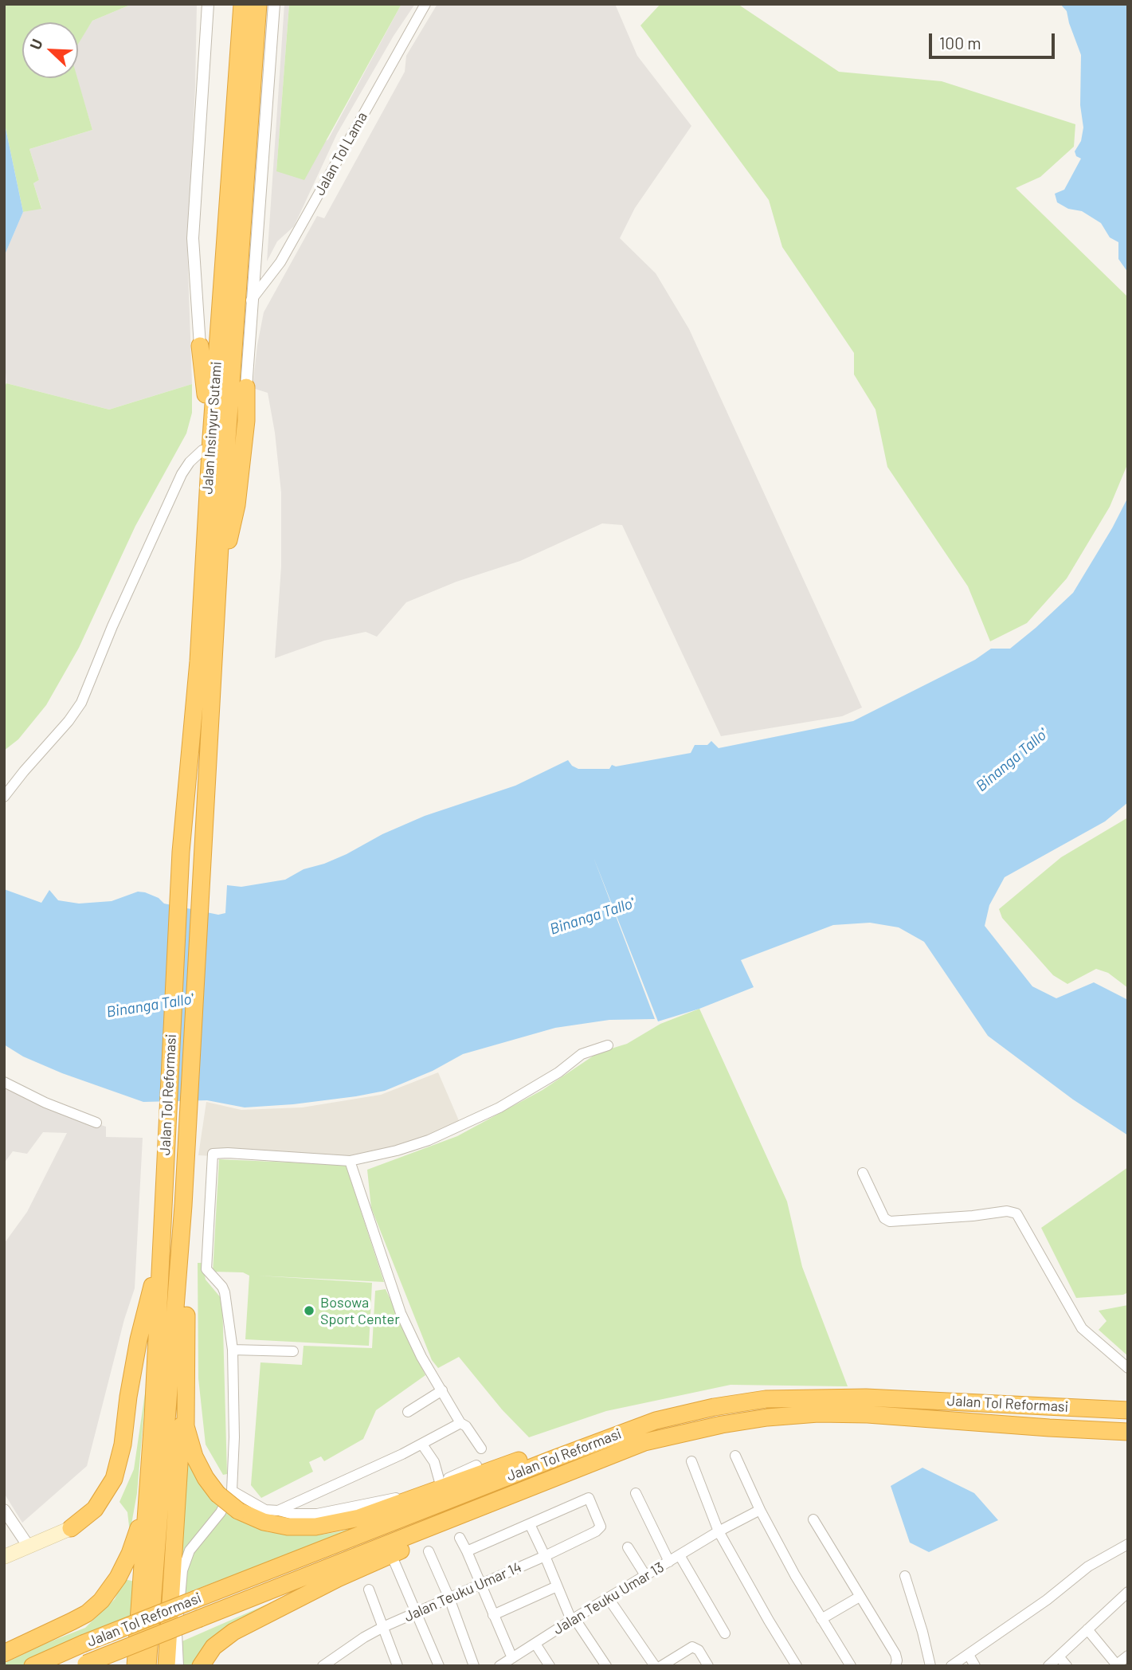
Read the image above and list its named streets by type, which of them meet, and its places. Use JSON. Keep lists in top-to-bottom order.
{
  "streets": {
    "highway": ["Jalan Insinyur Sutami", "Jalan Tol Reformasi"],
    "street": ["Jalan Tol Lama", "Jalan Teuku Umar 14", "Jalan Teuku Umar 13"]
  },
  "crossings": [
    ["Jalan Insinyur Sutami", "Jalan Tol Reformasi"]
  ],
  "water": ["Binanga Tallo'"],
  "places": ["Bosowa Sport Center"],
  "scale_bar": "100 m",
  "north": "top left"
}
